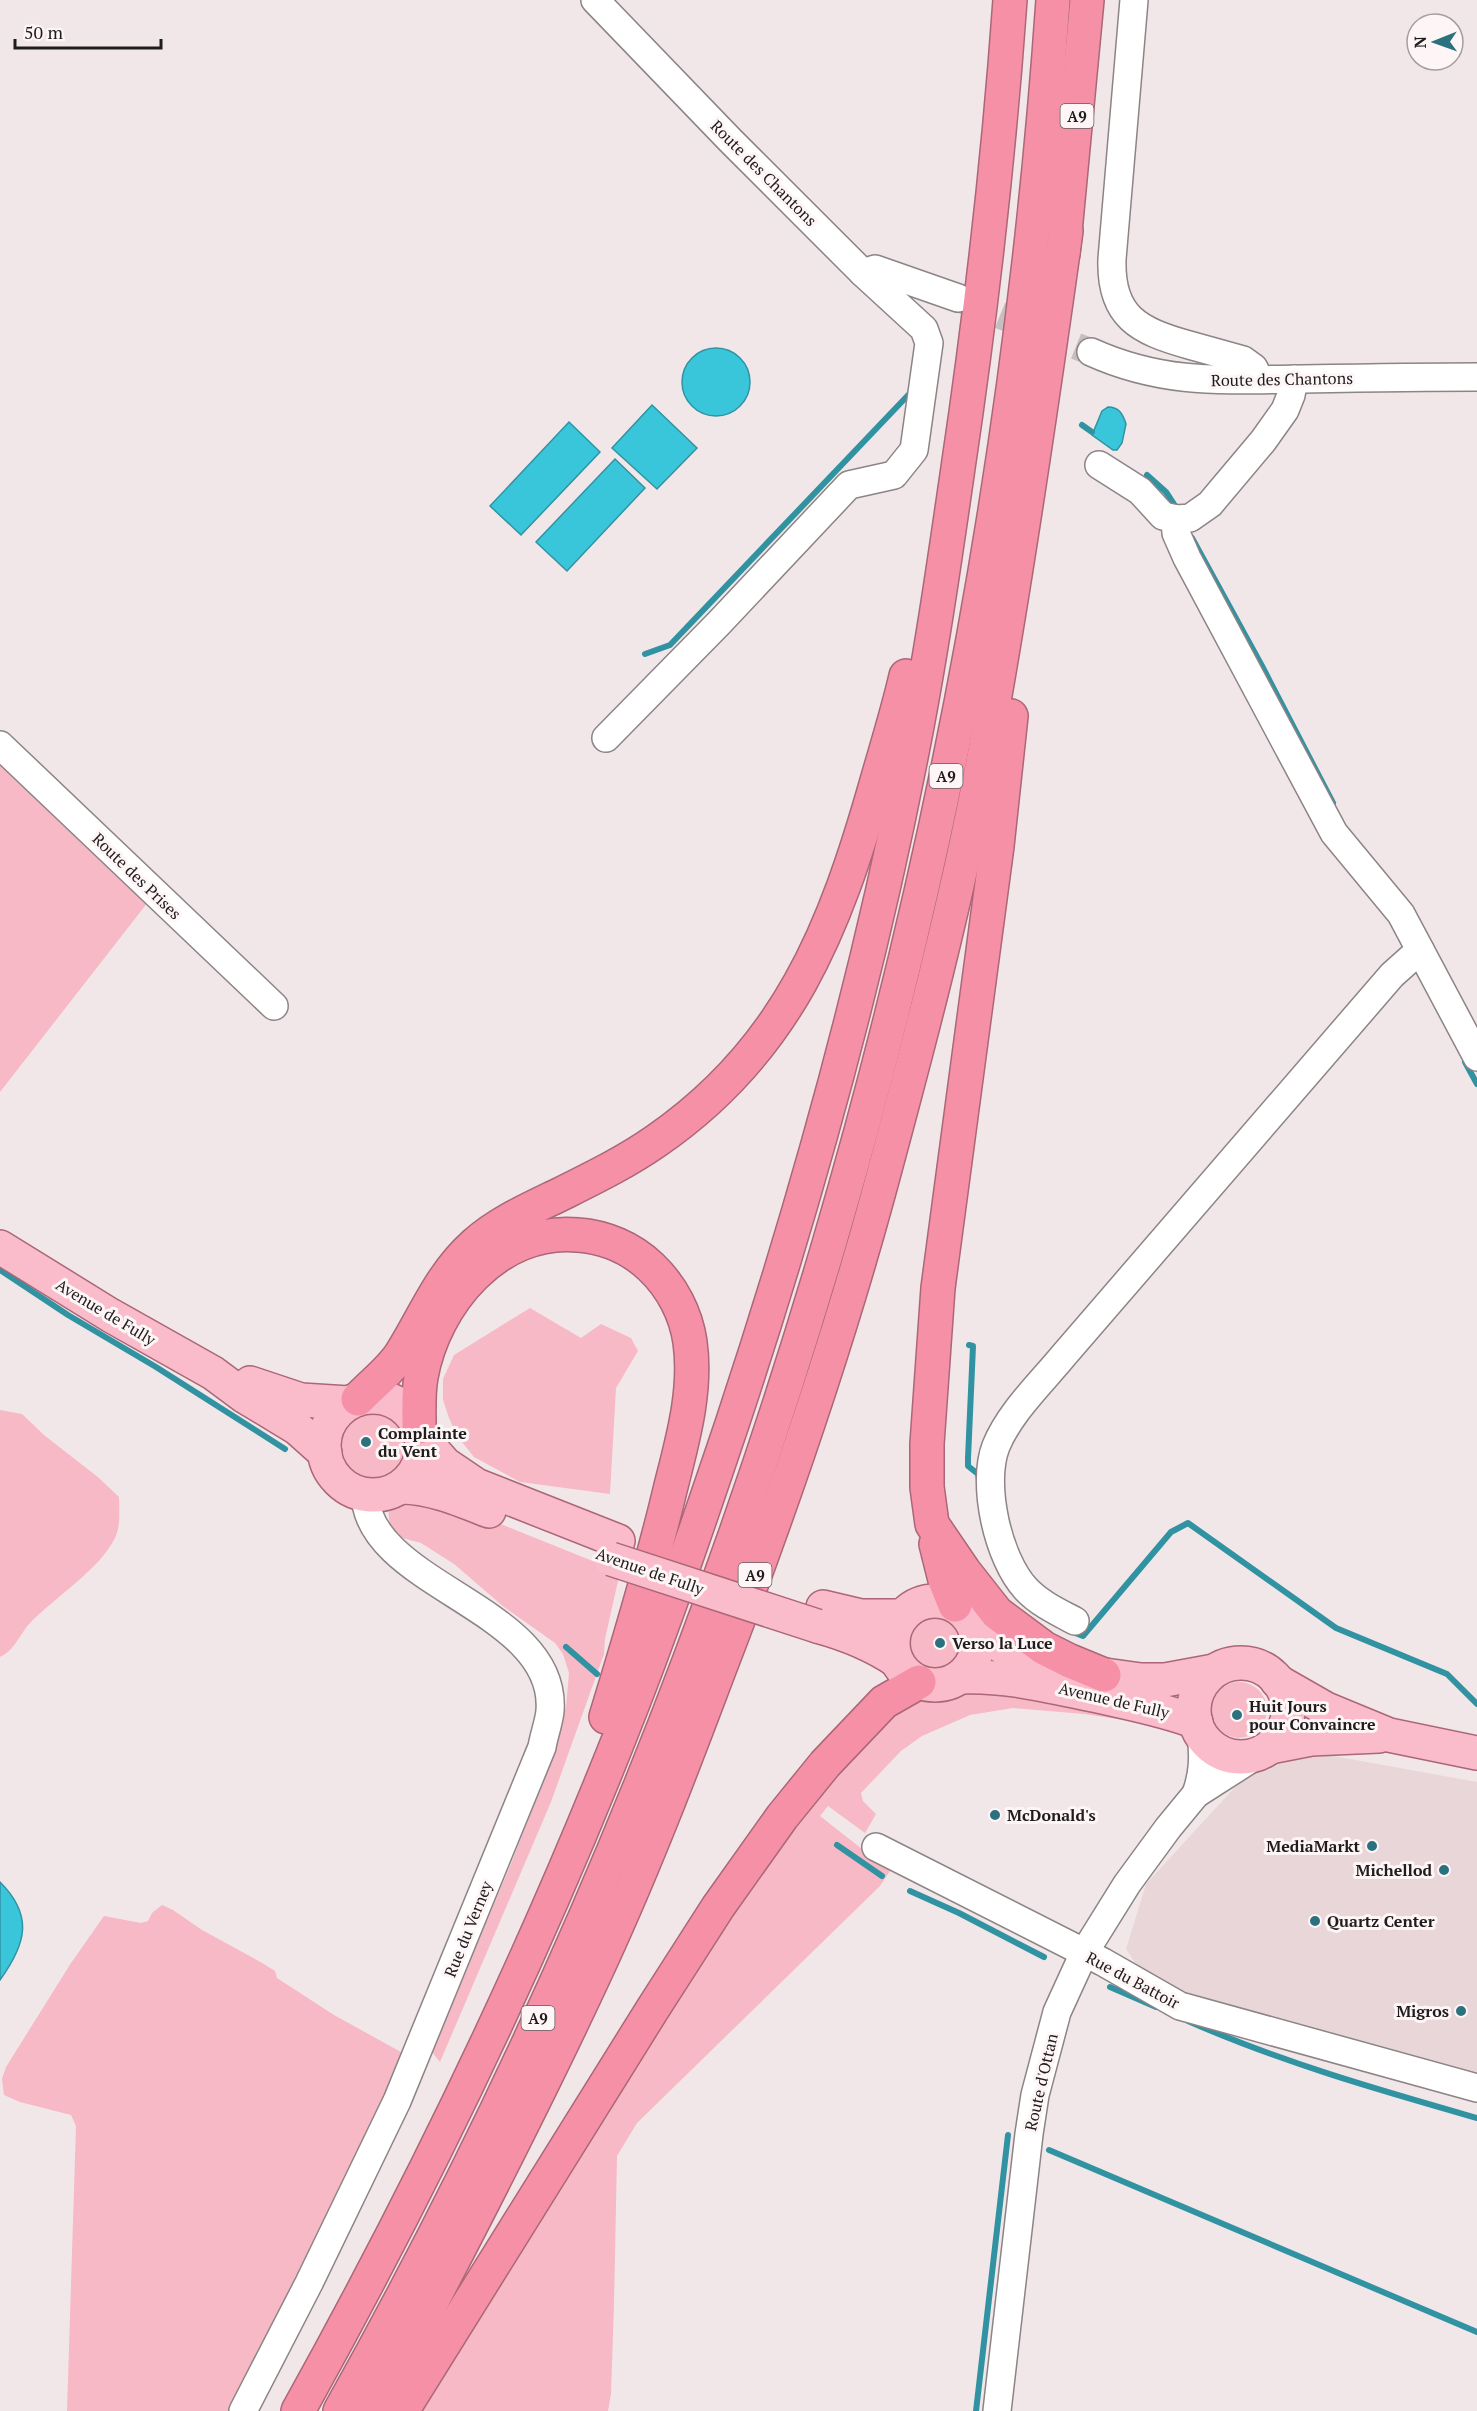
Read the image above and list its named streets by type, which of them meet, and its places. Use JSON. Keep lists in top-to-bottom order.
{
  "streets": {
    "highway": ["A9"],
    "main road": ["Avenue de Fully"],
    "street": [
      "Route des Chantons",
      "Route des Prises",
      "Rue du Verney",
      "Rue du Battoir",
      "Route d'Ottan"
    ]
  },
  "crossings": [
    ["Avenue de Fully", "Rue du Verney"],
    ["Avenue de Fully", "Route d'Ottan"],
    ["Rue du Battoir", "Route d'Ottan"]
  ],
  "places": [
    "Complainte du Vent",
    "Verso la Luce",
    "Huit Jours pour Convaincre",
    "McDonald's",
    "MediaMarkt",
    "Michellod",
    "Quartz Center",
    "Migros"
  ],
  "scale_bar": "50 m",
  "north": "left"
}
